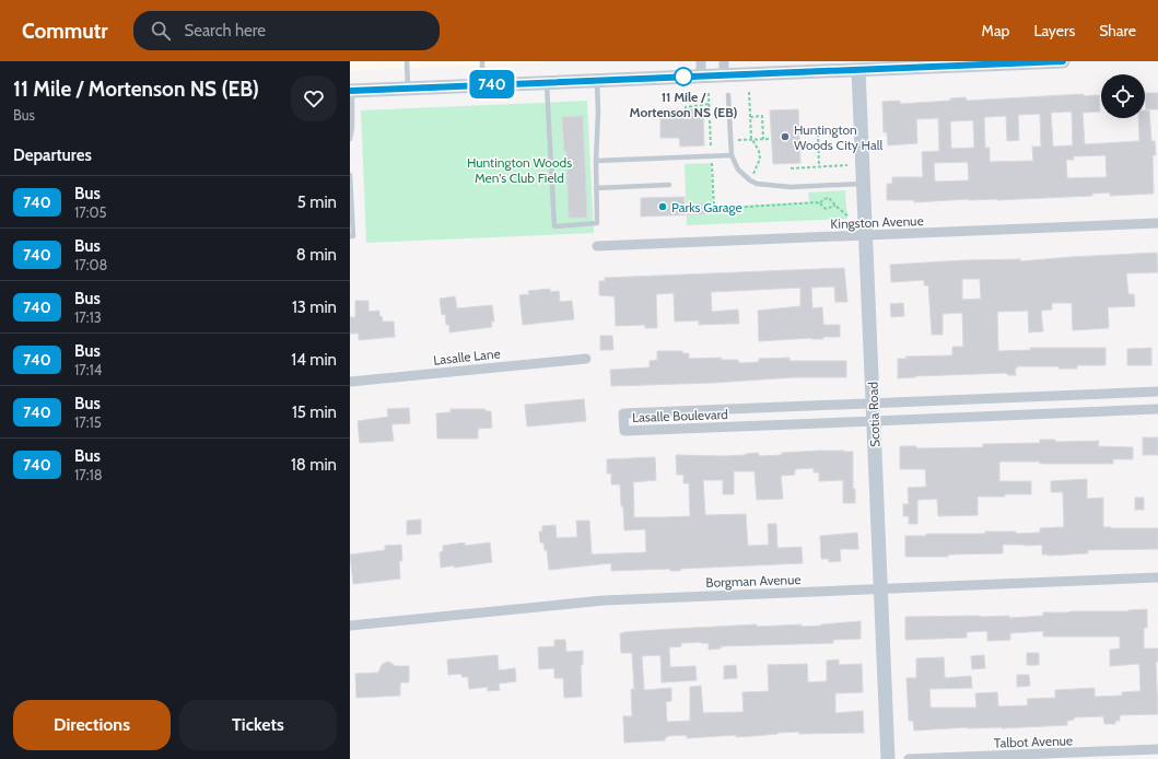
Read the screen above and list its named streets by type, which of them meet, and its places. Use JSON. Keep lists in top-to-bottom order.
{
  "streets": {
    "main road": ["Scotia Road"],
    "street": [
      "Kingston Avenue",
      "Lasalle Lane",
      "Lasalle Boulevard",
      "Borgman Avenue",
      "Talbot Avenue"
    ]
  },
  "crossings": [
    ["Kingston Avenue", "Scotia Road"],
    ["Scotia Road", "Lasalle Boulevard"],
    ["Scotia Road", "Borgman Avenue"]
  ],
  "parks": ["Huntington Woods Men's Club Field"],
  "places": ["11 Mile / Mortenson NS (EB)", "Huntington Woods City Hall", "Parks Garage"],
  "lines": ["bus line 740"],
  "page": {
    "header": "Commutr",
    "search": "Search here",
    "nav": ["Map", "Layers", "Share"],
    "heading": [
      ["11 Mile / Mortenson NS (EB)", "Bus"],
      "Departures"
    ],
    "on_map": "740",
    "list": [
      {
        "mark": "740",
        "name": "Bus",
        "note": "17:05",
        "value": "5 min"
      },
      {
        "mark": "740",
        "name": "Bus",
        "note": "17:08",
        "value": "8 min"
      },
      {
        "mark": "740",
        "name": "Bus",
        "note": "17:13",
        "value": "13 min"
      },
      {
        "mark": "740",
        "name": "Bus",
        "note": "17:14",
        "value": "14 min"
      },
      {
        "mark": "740",
        "name": "Bus",
        "note": "17:15",
        "value": "15 min"
      },
      {
        "mark": "740",
        "name": "Bus",
        "note": "17:18",
        "value": "18 min"
      }
    ],
    "buttons": ["Directions", "Tickets"]
  }
}
